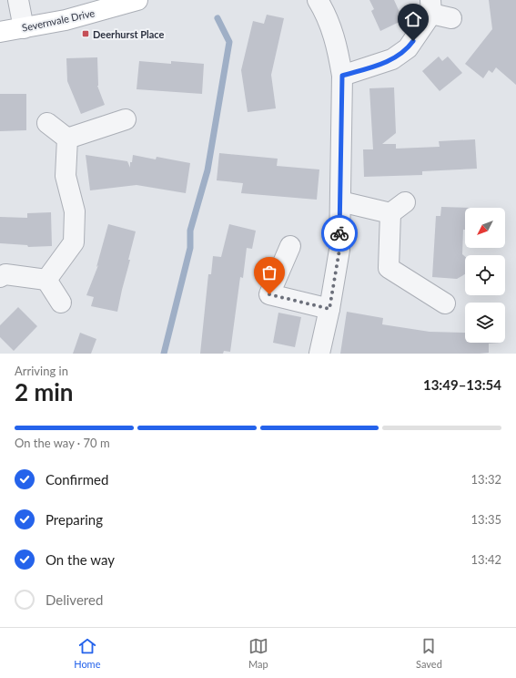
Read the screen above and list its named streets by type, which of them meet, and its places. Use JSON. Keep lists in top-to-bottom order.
{
  "streets": {
    "street": ["Severnvale Drive"]
  },
  "places": {
    "transit": ["Deerhurst Place"]
  },
  "north": "bottom left",
  "page": {
    "heading": ["2 min", "Arriving in", "13:49–13:54"],
    "bar": "On the way · 70 m",
    "list": [
      ["Confirmed", "13:32"],
      ["Preparing", "13:35"],
      ["On the way", "13:42"],
      "Delivered"
    ],
    "tabs": ["Home", "Map", "Saved"]
  }
}
